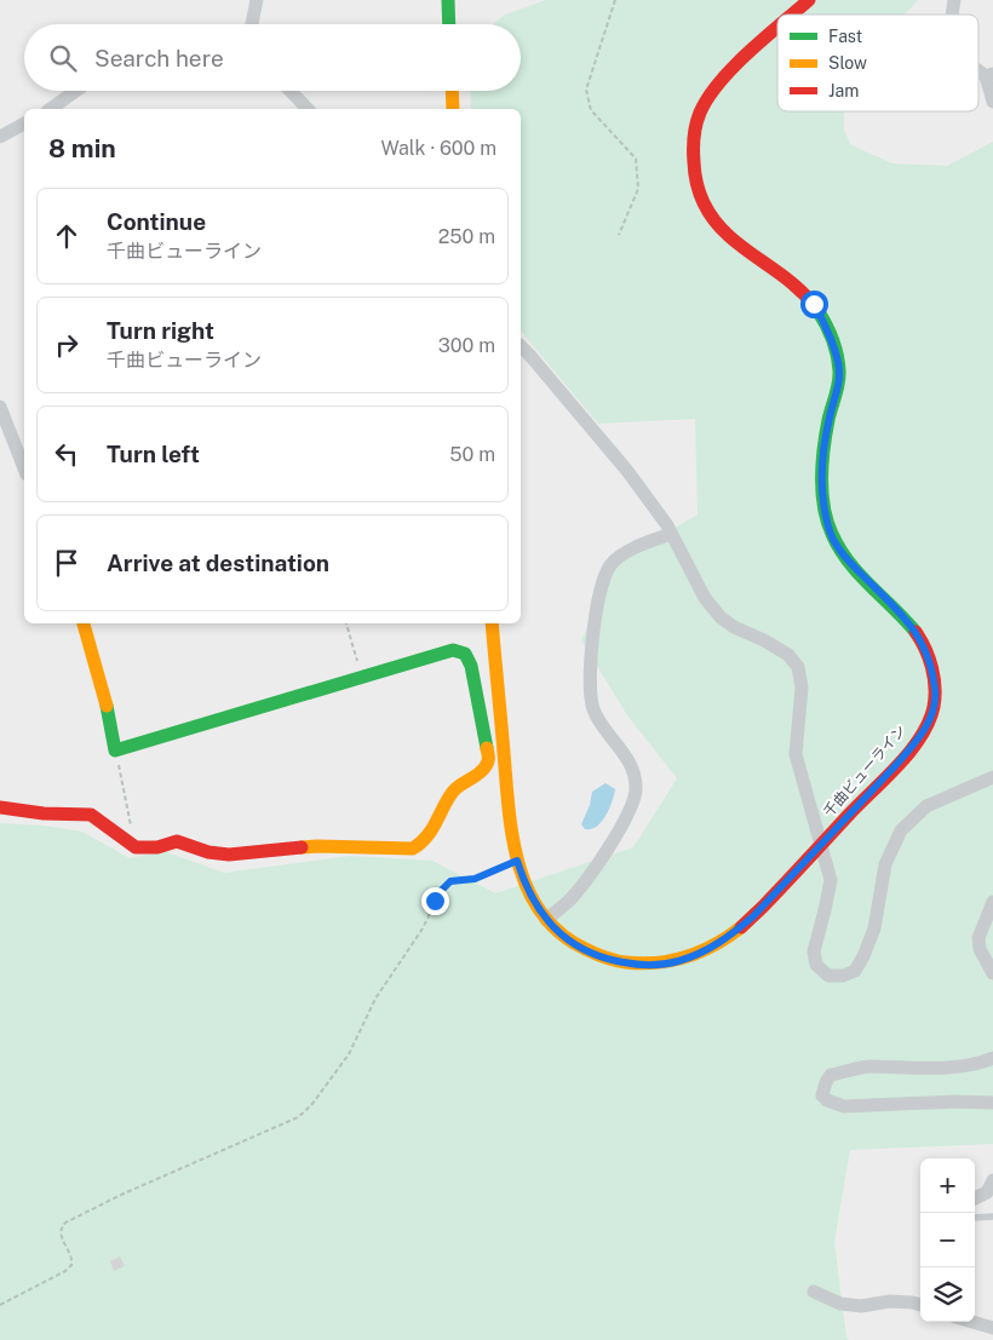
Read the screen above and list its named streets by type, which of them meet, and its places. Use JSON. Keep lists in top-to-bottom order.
{
  "streets": {
    "street": ["千曲ビューライン"]
  },
  "legend": ["Fast", "Slow", "Jam"],
  "page": {
    "search": "Search here",
    "heading": ["8 min", "Walk · 600 m"],
    "list": [
      ["Continue", "千曲ビューライン", "250 m"],
      ["Turn right", "千曲ビューライン", "300 m"],
      ["Turn left", "50 m"],
      "Arrive at destination"
    ],
    "map_buttons": ["+", "−"]
  }
}
